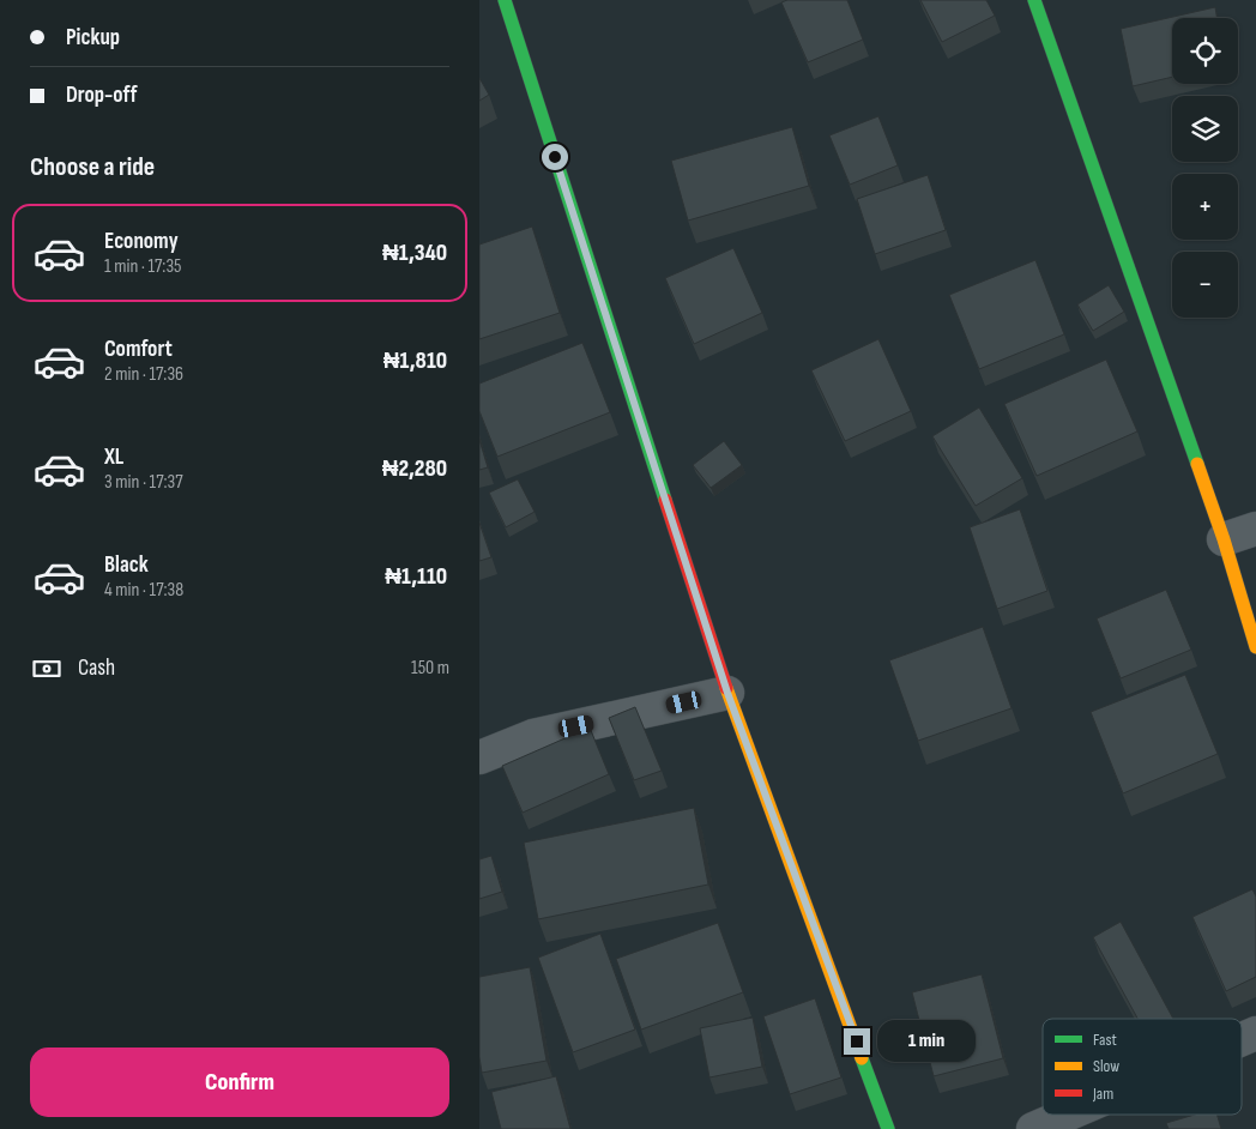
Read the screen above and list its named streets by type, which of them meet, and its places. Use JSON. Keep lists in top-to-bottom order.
{
  "legend": ["Fast", "Slow", "Jam"],
  "page": {
    "banner": ["Pickup", "Drop-off"],
    "map_buttons": ["+", "−"],
    "heading": "Choose a ride",
    "list": [
      {
        "name": "Economy",
        "note": "1 min · 17:35",
        "value": "₦1,340"
      },
      {
        "name": "Comfort",
        "note": "2 min · 17:36",
        "value": "₦1,810"
      },
      {
        "name": "XL",
        "note": "3 min · 17:37",
        "value": "₦2,280"
      },
      {
        "name": "Black",
        "note": "4 min · 17:38",
        "value": "₦1,110"
      }
    ],
    "pay": ["Cash", "150 m"],
    "bubble": "1 min",
    "buttons": "Confirm"
  }
}
